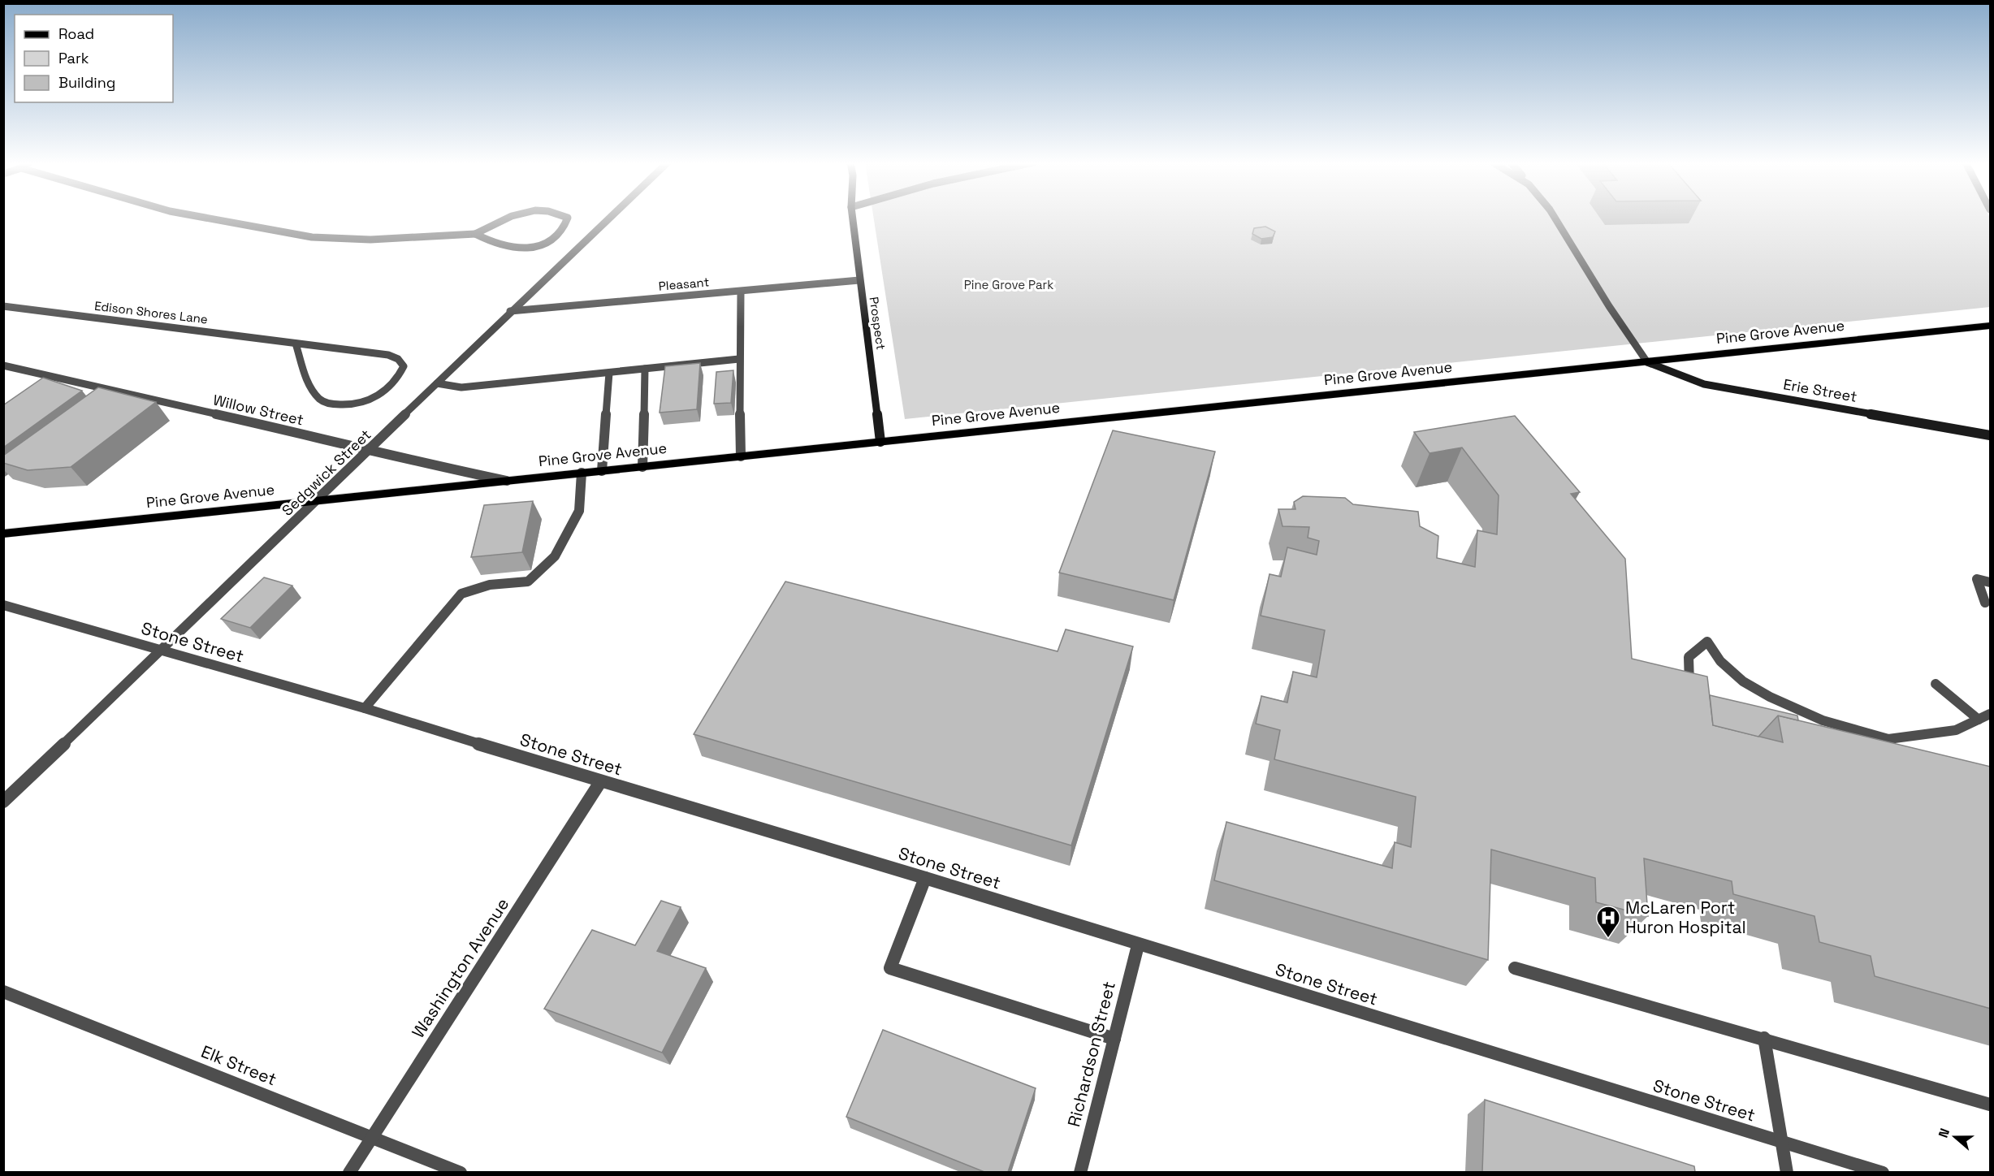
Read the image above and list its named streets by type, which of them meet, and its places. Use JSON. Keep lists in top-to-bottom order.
{
  "streets": {
    "main road": ["Pine Grove Avenue"],
    "street": [
      "Pleasant",
      "Edison Shores Lane",
      "Prospect",
      "Erie Street",
      "Willow Street",
      "Sedgwick Street",
      "Stone Street",
      "Washington Avenue",
      "Richardson Street",
      "Elk Street"
    ]
  },
  "crossings": [
    ["Pleasant", "Prospect"],
    ["Pleasant", "Sedgwick Street"],
    ["Prospect", "Pine Grove Avenue"],
    ["Pine Grove Avenue", "Erie Street"],
    ["Pine Grove Avenue", "Willow Street"],
    ["Pine Grove Avenue", "Sedgwick Street"],
    ["Willow Street", "Sedgwick Street"],
    ["Sedgwick Street", "Stone Street"],
    ["Stone Street", "Washington Avenue"],
    ["Stone Street", "Richardson Street"],
    ["Washington Avenue", "Elk Street"]
  ],
  "parks": ["Pine Grove Park"],
  "places": {
    "hospital": ["McLaren Port Huron Hospital"]
  },
  "legend": ["Road", "Park", "Building"],
  "north": "left"
}
